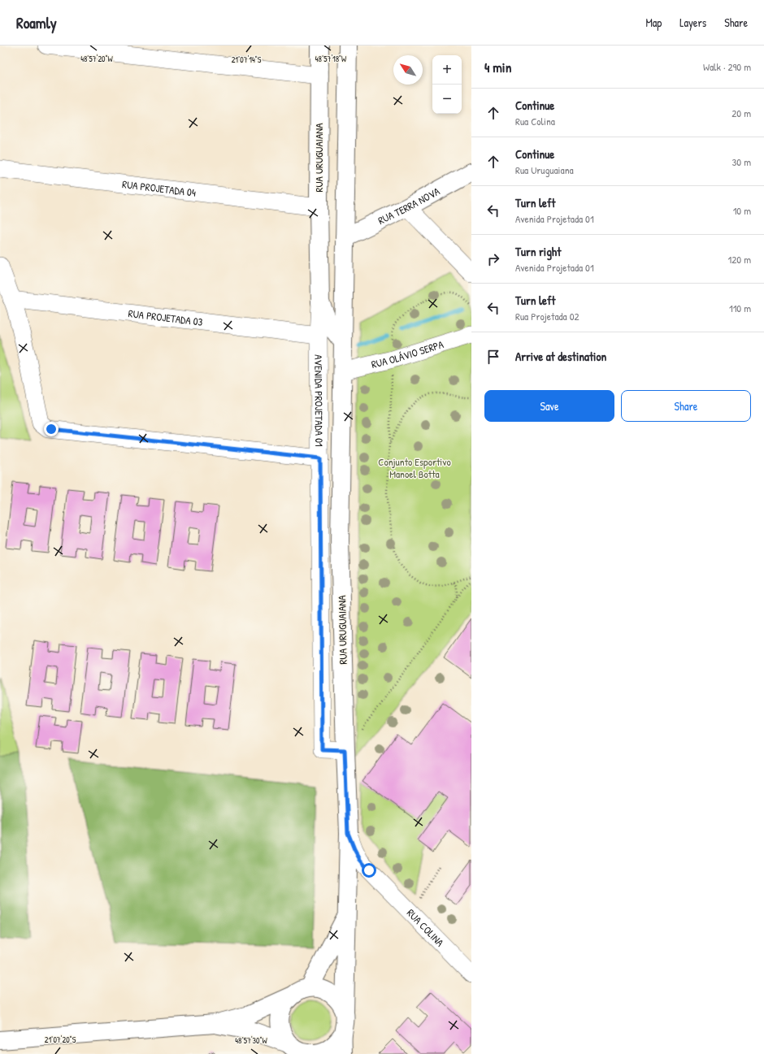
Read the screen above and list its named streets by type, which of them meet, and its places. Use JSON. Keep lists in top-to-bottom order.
{
  "streets": {
    "street": [
      "RUA URUGUAIANA",
      "RUA PROJETADA 04",
      "RUA TERRA NOVA",
      "RUA PROJETADA 03",
      "RUA OLÁVIO SERPA",
      "AVENIDA PROJETADA 01",
      "RUA COLINA"
    ]
  },
  "crossings": [
    ["RUA URUGUAIANA", "RUA PROJETADA 04"],
    ["RUA URUGUAIANA", "RUA TERRA NOVA"],
    ["RUA URUGUAIANA", "RUA OLÁVIO SERPA"],
    ["RUA URUGUAIANA", "AVENIDA PROJETADA 01"],
    ["RUA URUGUAIANA", "RUA COLINA"],
    ["RUA PROJETADA 03", "AVENIDA PROJETADA 01"]
  ],
  "parks": ["Conjunto Esportivo Manoel Botta"],
  "north": "top left",
  "page": {
    "header": "Roamly",
    "nav": ["Map", "Layers", "Share"],
    "heading": ["4 min", "Walk · 290 m"],
    "map_buttons": ["+", "−"],
    "list": [
      ["Continue", "Rua Colina", "20 m"],
      ["Continue", "Rua Uruguaiana", "30 m"],
      ["Turn left", "Avenida Projetada 01", "10 m"],
      ["Turn right", "Avenida Projetada 01", "120 m"],
      ["Turn left", "Rua Projetada 02", "110 m"],
      "Arrive at destination"
    ],
    "buttons": ["Save", "Share"]
  },
  "coordinates": [
    "48°57'20\"W",
    "48°57'18\"W",
    "21°07'14\"S",
    "21°07'20\"S",
    "48°57'30\"W"
  ]
}
